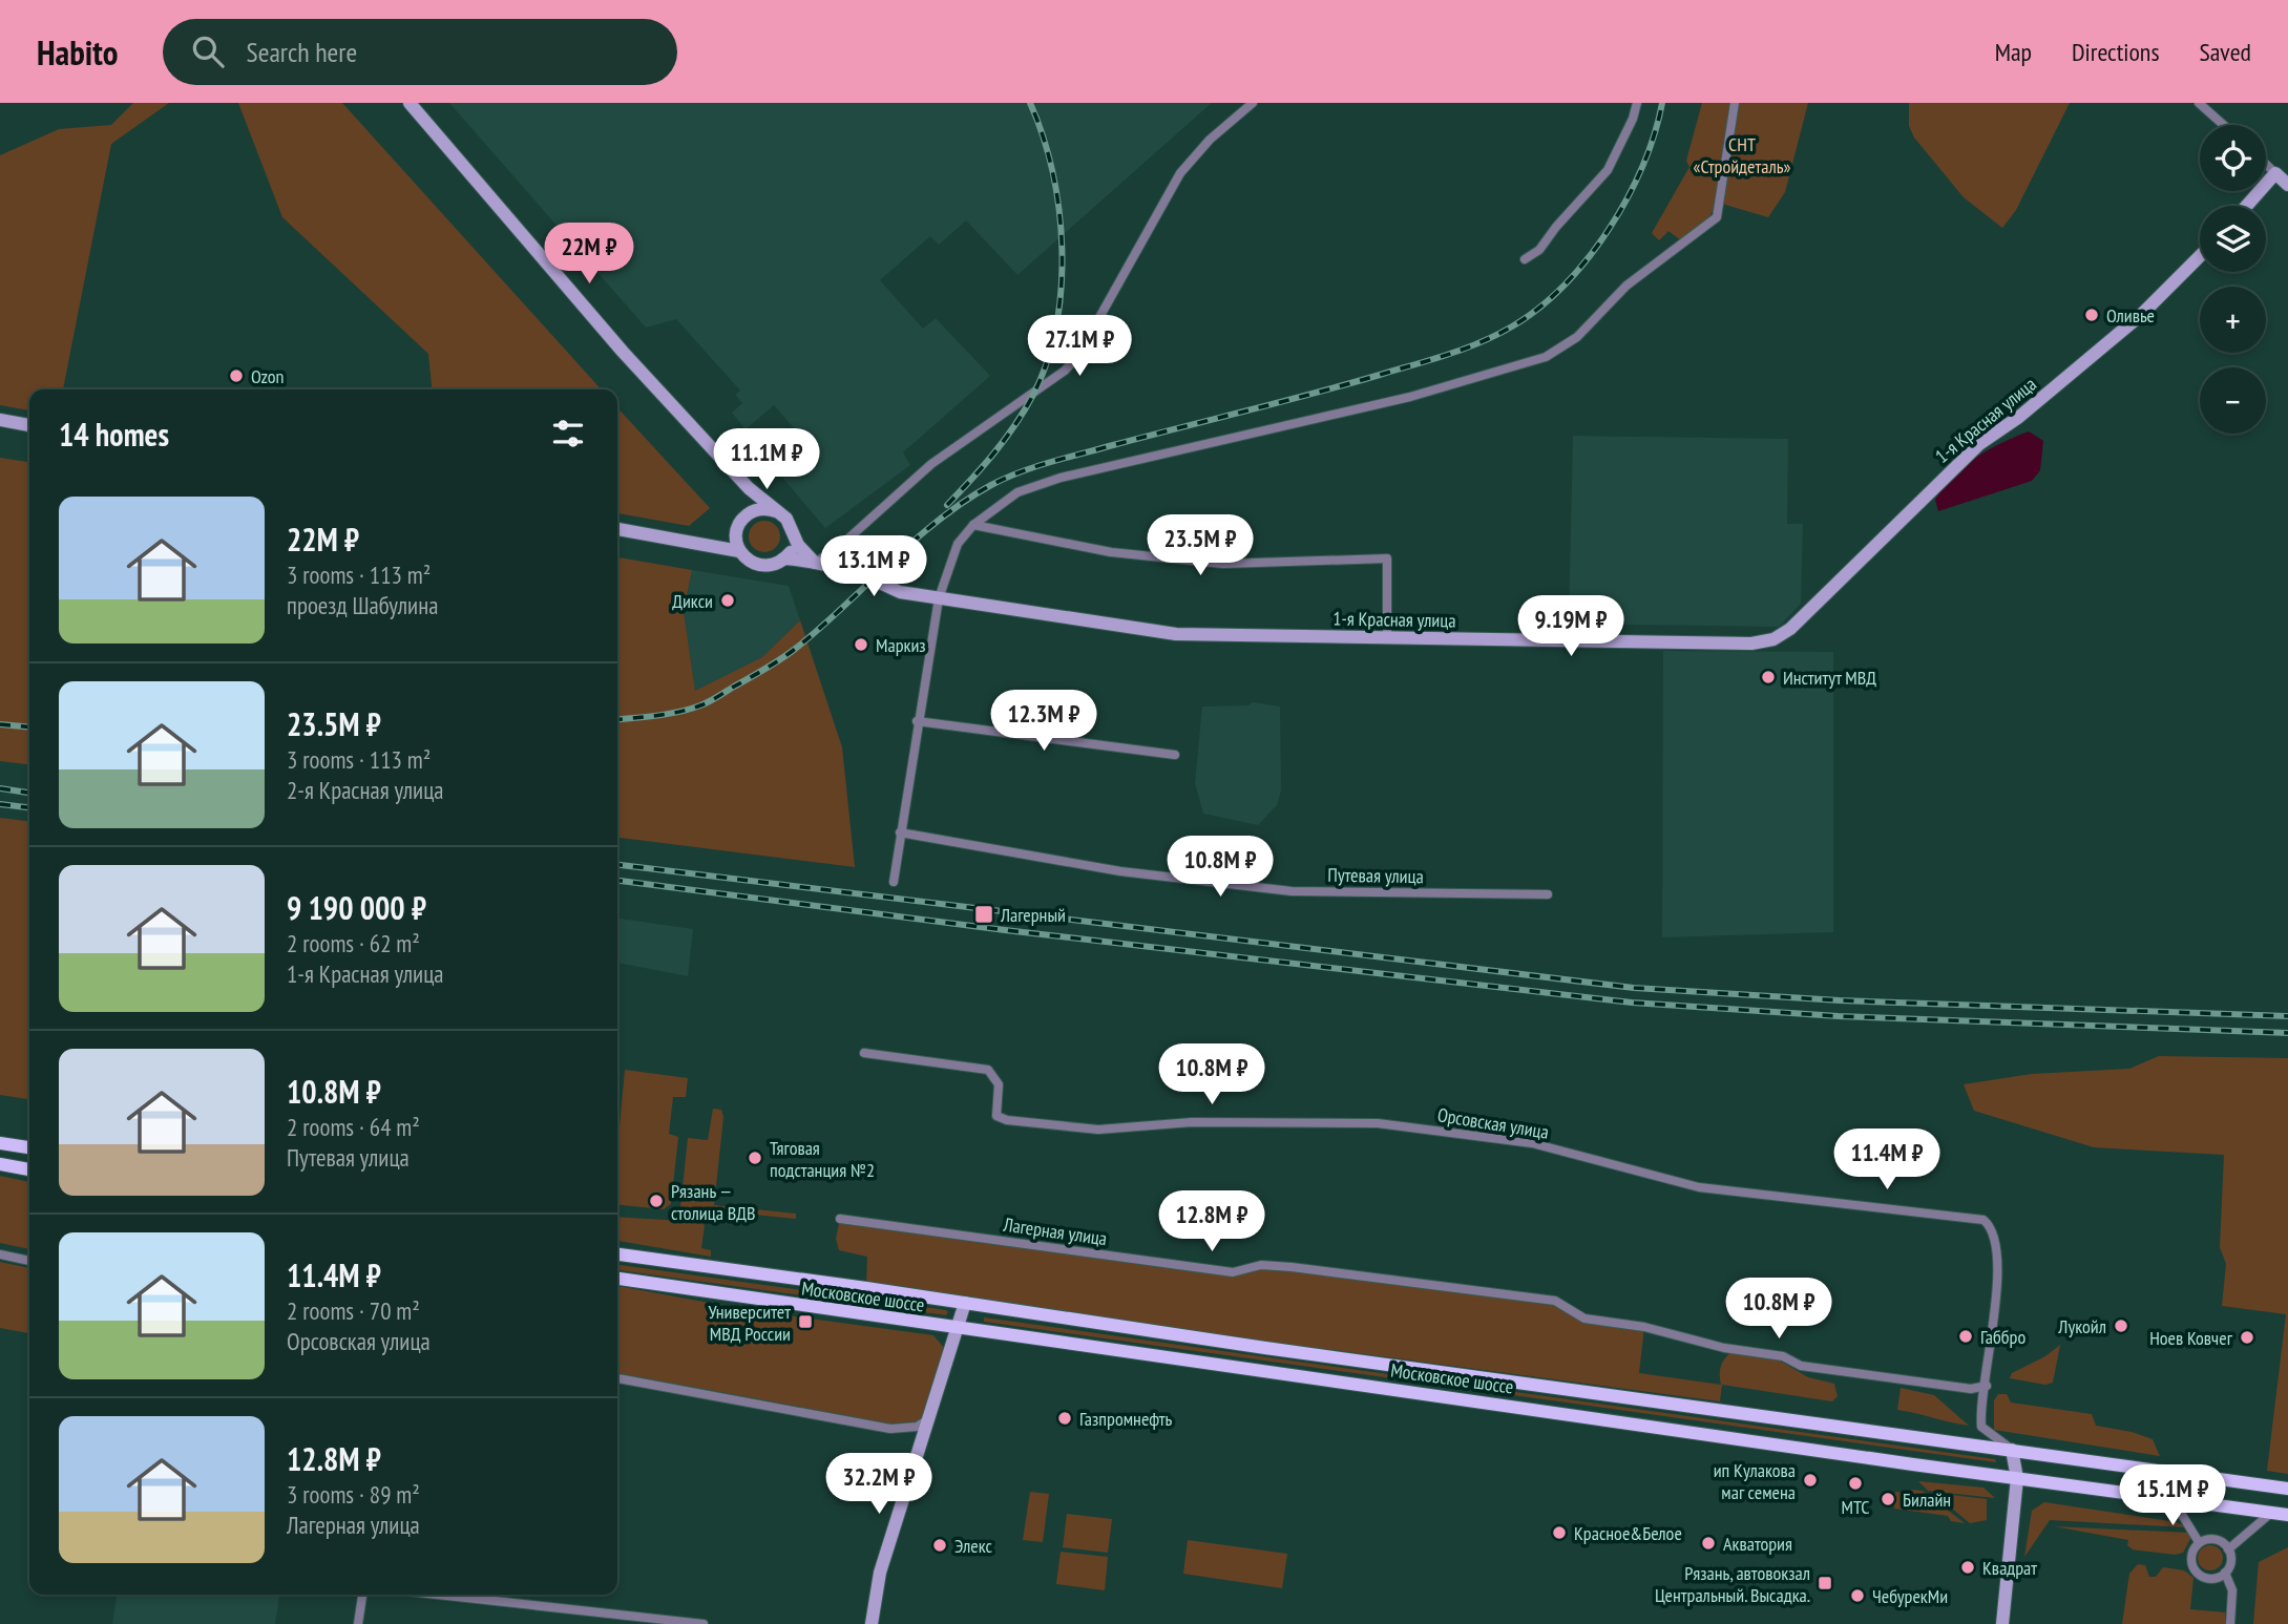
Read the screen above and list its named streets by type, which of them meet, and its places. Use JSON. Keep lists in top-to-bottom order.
{
  "streets": {
    "main road": ["Московское шоссе"],
    "street": [
      "1-я Красная улица",
      "Путевая улица",
      "Орсовская улица",
      "Лагерная улица"
    ]
  },
  "crossings": [
    ["Орсовская улица", "Лагерная улица"]
  ],
  "parks": ["СНТ «Стройдеталь»"],
  "places": {
    "other": [
      "Оливье",
      "Ozon",
      "Дикси",
      "Маркиз",
      "Институт МВД",
      "Тяговая подстанция №2",
      "Рязань — столица ВДВ",
      "Лукойл",
      "Габбро",
      "Ноев Ковчег",
      "Газпромнефть",
      "ип Кулакова маг семена",
      "МТС",
      "Билайн",
      "Красное&Белое",
      "Акватория",
      "Элекс",
      "Квадрат",
      "ЧебурекМи"
    ],
    "transit": ["Лагерный", "Университет МВД России", "Рязань, автовокзал Центральный. Высадка."]
  },
  "page": {
    "header": "Habito",
    "search": "Search here",
    "nav": ["Map", "Directions", "Saved"],
    "map_buttons": ["+", "−"],
    "price": [
      "22M ₽",
      "27.1M ₽",
      "11.1M ₽",
      "23.5M ₽",
      "13.1M ₽",
      "9.19M ₽",
      "12.3M ₽",
      "10.8M ₽",
      "10.8M ₽",
      "11.4M ₽",
      "12.8M ₽",
      "10.8M ₽",
      "32.2M ₽",
      "15.1M ₽"
    ],
    "heading": "14 homes",
    "list": [
      {
        "name": "22M ₽",
        "note": "3 rooms · 113 m² · проезд Шабулина"
      },
      {
        "name": "23.5M ₽",
        "note": "3 rooms · 113 m² · 2-я Красная улица"
      },
      {
        "name": "9 190 000 ₽",
        "note": "2 rooms · 62 m² · 1-я Красная улица"
      },
      {
        "name": "10.8M ₽",
        "note": "2 rooms · 64 m² · Путевая улица"
      },
      {
        "name": "11.4M ₽",
        "note": "2 rooms · 70 m² · Орсовская улица"
      },
      {
        "name": "12.8M ₽",
        "note": "3 rooms · 89 m² · Лагерная улица"
      }
    ]
  }
}
